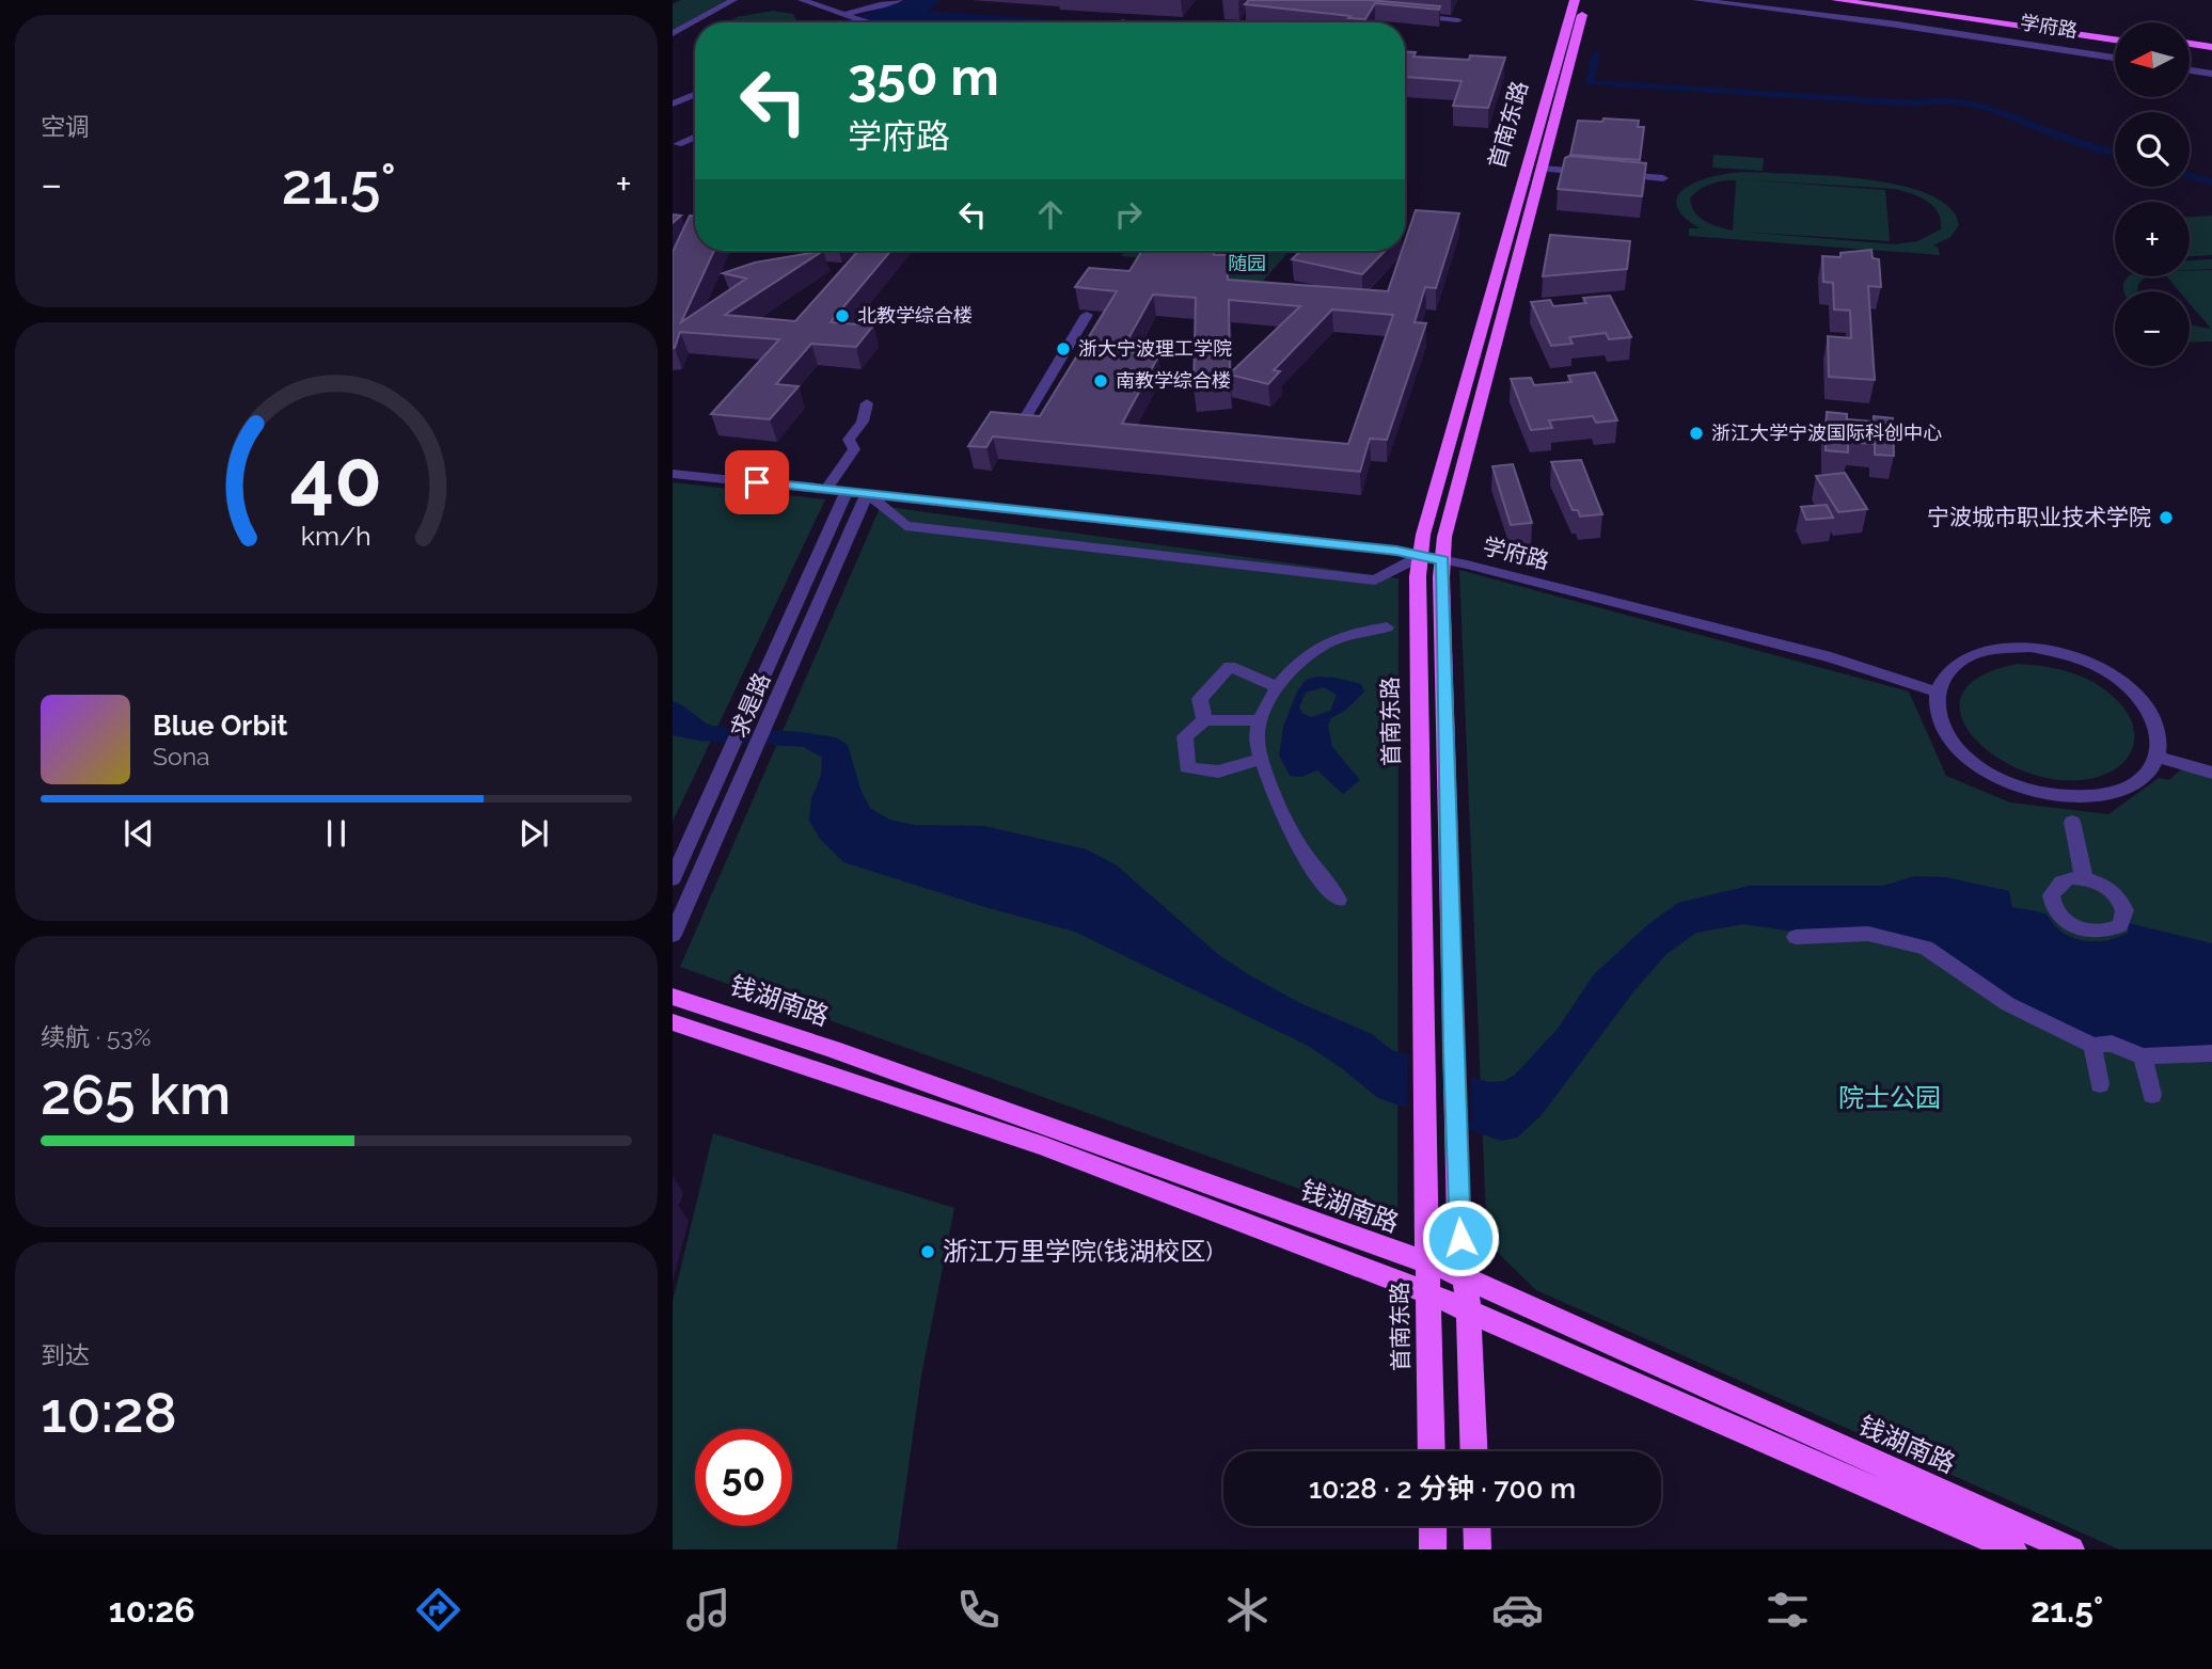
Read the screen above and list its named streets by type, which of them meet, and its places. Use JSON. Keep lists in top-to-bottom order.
{
  "streets": {
    "main road": ["首南东路", "钱湖南路"],
    "street": ["学府路", "求是路"]
  },
  "crossings": [
    ["学府路", "首南东路"],
    ["学府路", "求是路"],
    ["首南东路", "钱湖南路"]
  ],
  "parks": ["随园", "院士公园"],
  "places": [
    "北教学综合楼",
    "浙大宁波理工学院",
    "南教学综合楼",
    "浙江大学宁波国际科创中心",
    "宁波城市职业技术学院",
    "浙江万里学院(钱湖校区)"
  ],
  "north": "left",
  "page": {
    "tile": [
      "空调",
      ["续航 · 53%", "265 km"],
      ["到达", "10:28"]
    ],
    "map_buttons": ["+", "−"],
    "turn": ["350 m", "学府路"],
    "heat": ["−", "21.5°", "+"],
    "song": ["Blue Orbit", "Sona"],
    "limit": "50",
    "trip": "10:28 · 2 分钟 · 700 m",
    "tabs": ["10:26", "21.5°"],
    "gauge": ["40", "km/h"]
  }
}
